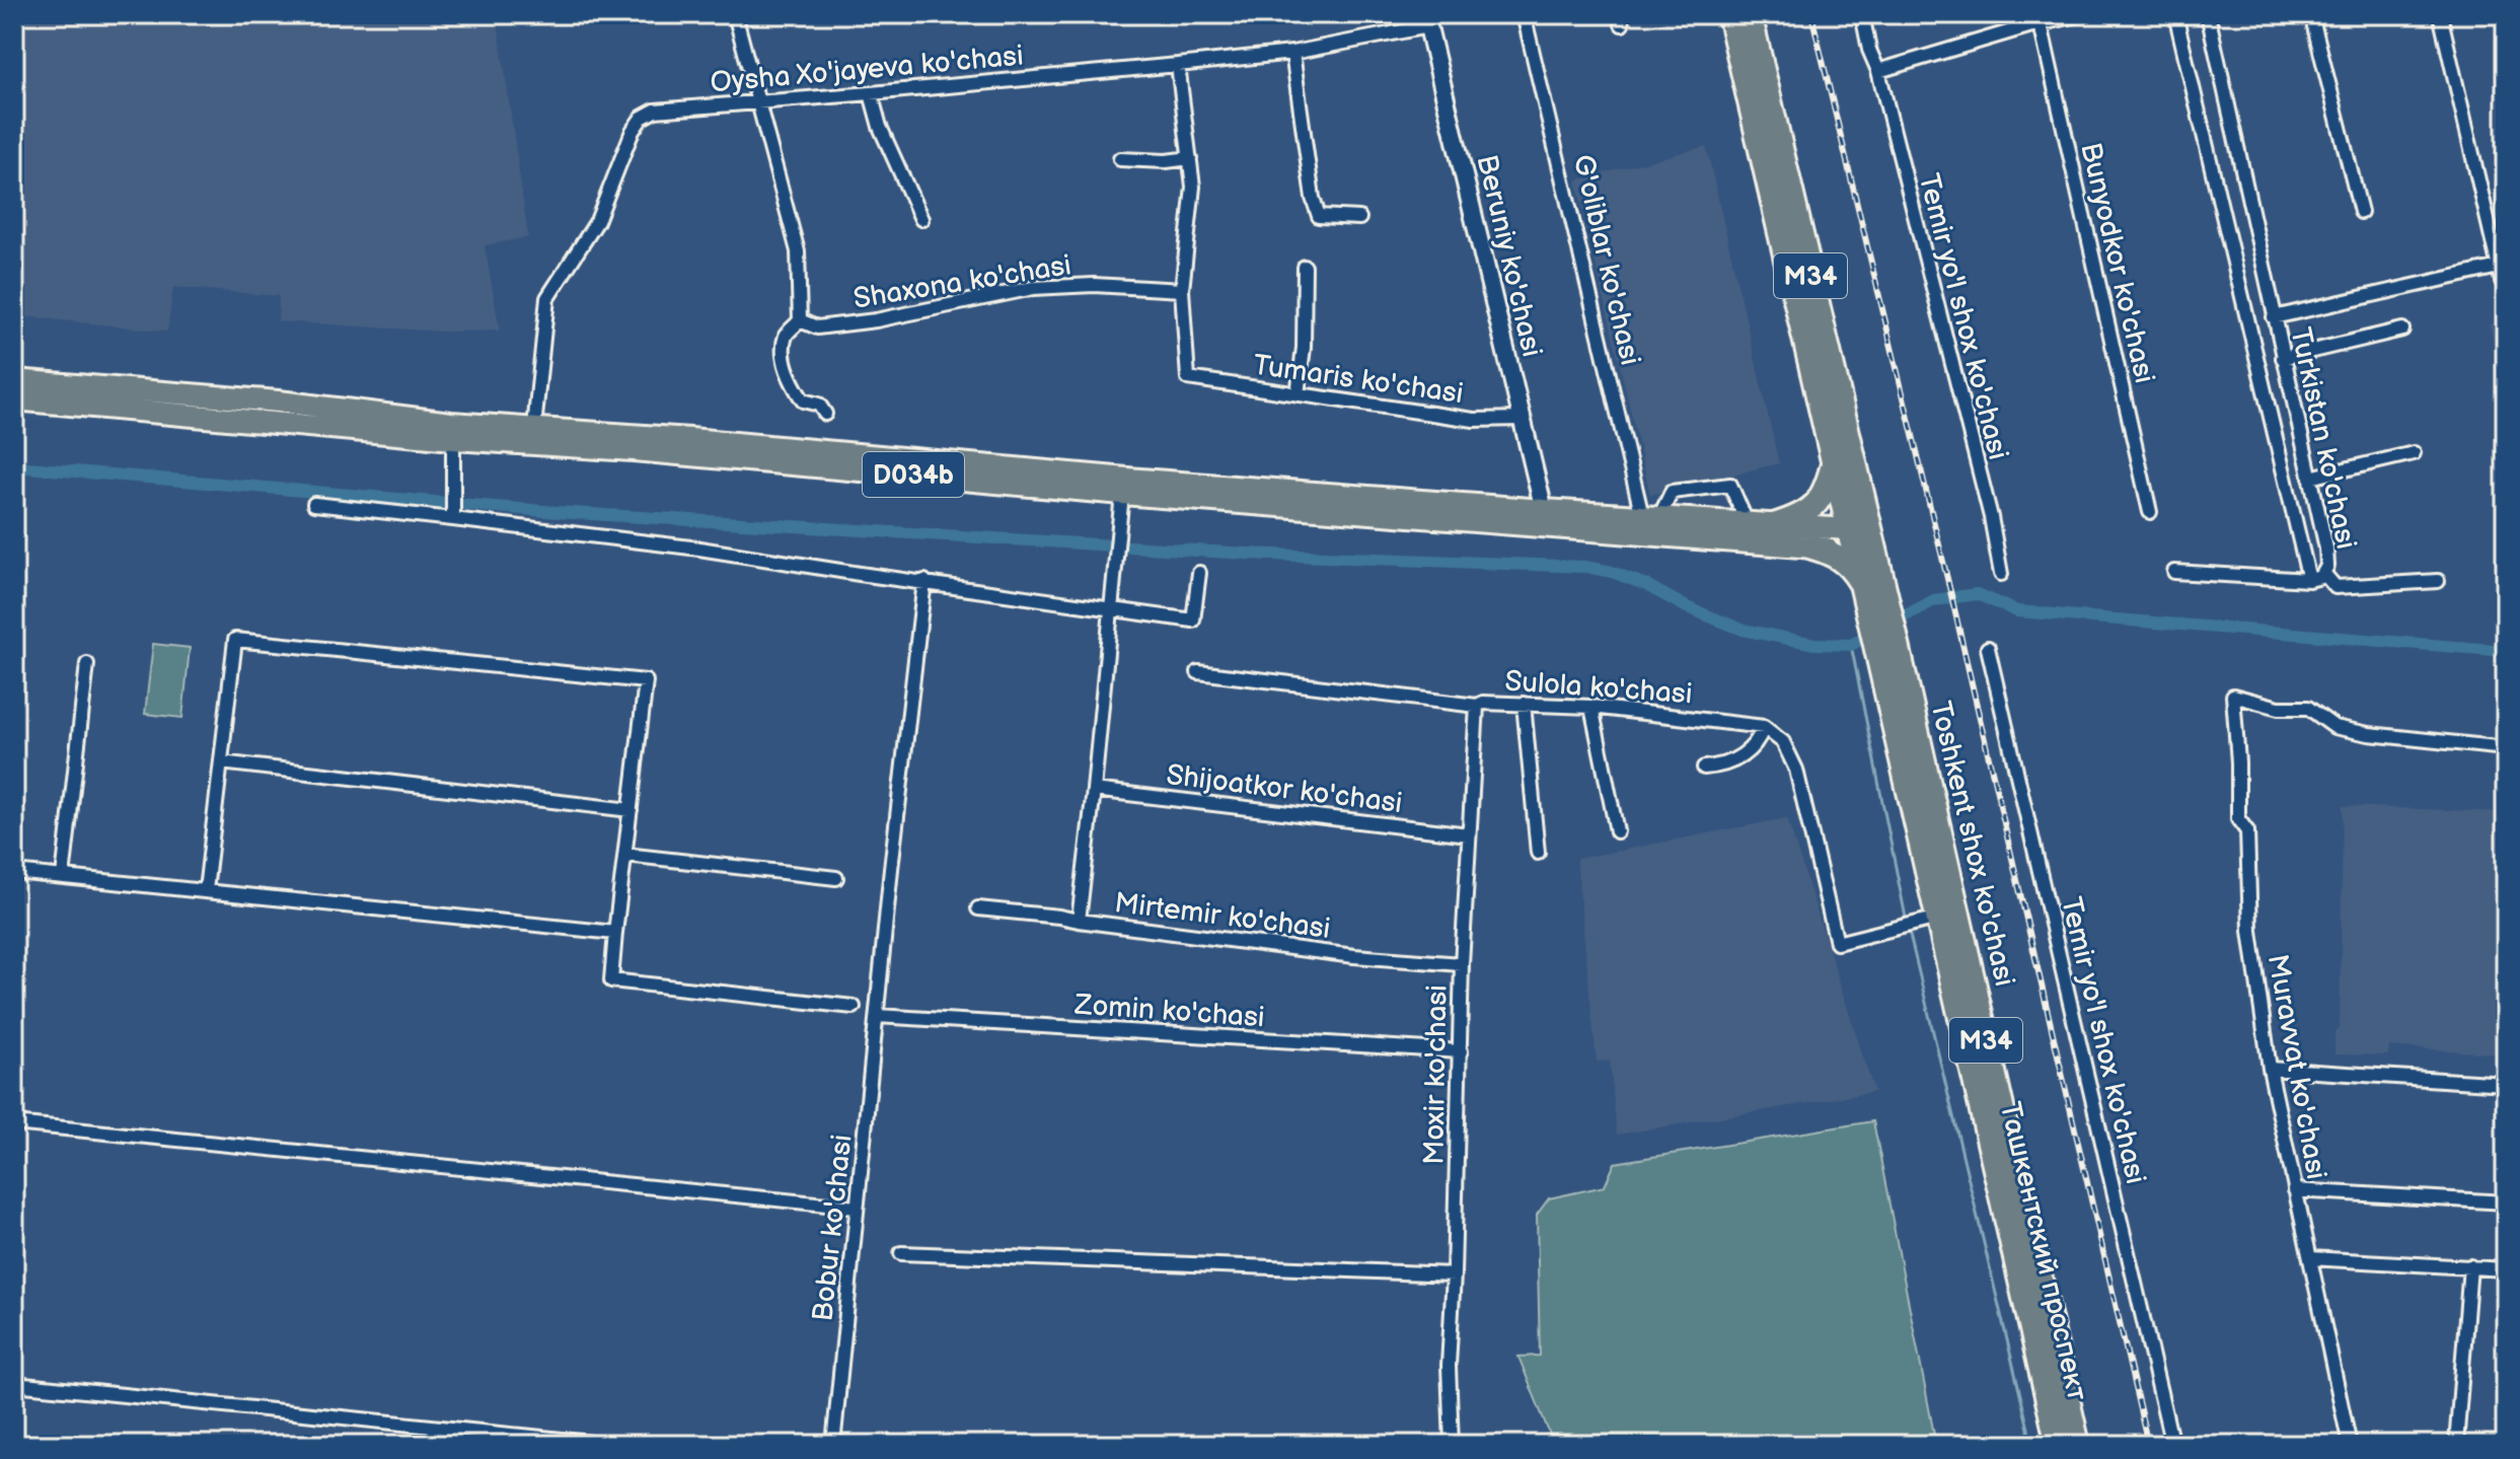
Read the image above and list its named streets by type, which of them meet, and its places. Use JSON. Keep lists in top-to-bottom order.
{
  "streets": {
    "highway": ["M34", "Toshkent shox ko'chasi", "Ташкентский проспект"],
    "main road": ["D034b"],
    "street": [
      "Oysha Xo'jayeva ko'chasi",
      "Beruniy ko'chasi",
      "G'oliblar ko'chasi",
      "Bunyodkor ko'chasi",
      "Shaxona ko'chasi",
      "Temir yo'l shox ko'chasi",
      "Tumaris ko'chasi",
      "Turkistan ko'chasi",
      "Sulola ko'chasi",
      "Shijoatkor ko'chasi",
      "Mirtemir ko'chasi",
      "Zomin ko'chasi",
      "Muravvat ko'chasi",
      "Moxir ko'chasi",
      "Bobur ko'chasi"
    ]
  },
  "crossings": [
    ["Oysha Xo'jayeva ko'chasi", "Beruniy ko'chasi"],
    ["Oysha Xo'jayeva ko'chasi", "D034b"],
    ["Beruniy ko'chasi", "Tumaris ko'chasi"],
    ["Beruniy ko'chasi", "D034b"],
    ["G'oliblar ko'chasi", "D034b"],
    ["M34", "D034b"],
    ["M34", "Toshkent shox ko'chasi"],
    ["M34", "Ташкентский проспект"],
    ["Shaxona ko'chasi", "Tumaris ko'chasi"],
    ["Sulola ko'chasi", "Moxir ko'chasi"],
    ["Shijoatkor ko'chasi", "Moxir ko'chasi"],
    ["Toshkent shox ko'chasi", "Ташкентский проспект"],
    ["Mirtemir ko'chasi", "Moxir ko'chasi"],
    ["Zomin ko'chasi", "Moxir ko'chasi"],
    ["Zomin ko'chasi", "Bobur ko'chasi"]
  ]
}
